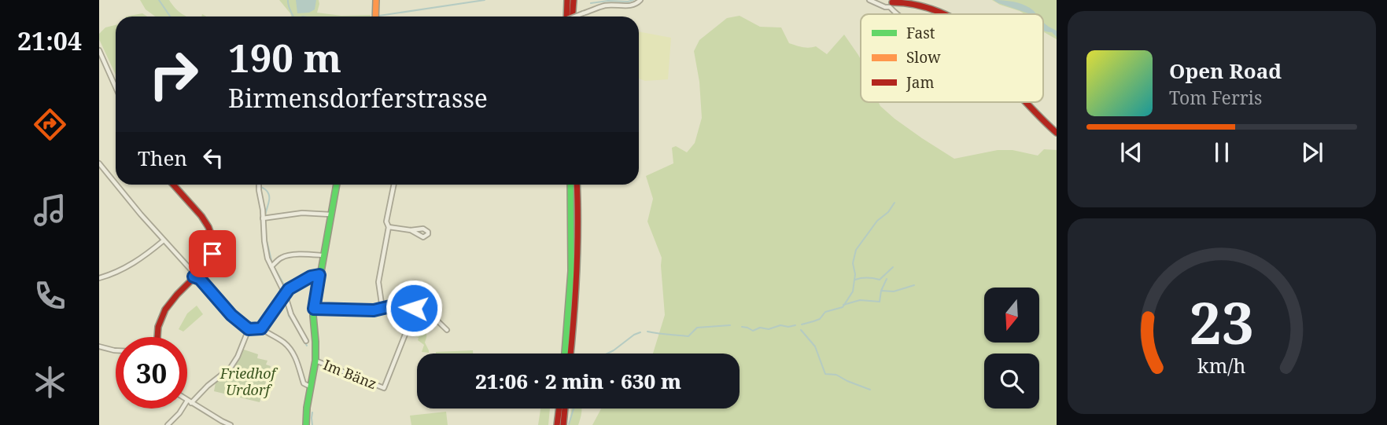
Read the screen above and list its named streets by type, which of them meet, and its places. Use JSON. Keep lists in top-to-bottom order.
{
  "streets": {
    "street": ["Im Bänz"]
  },
  "parks": ["Friedhof Urdorf"],
  "legend": ["Fast", "Slow", "Jam"],
  "north": "bottom",
  "page": {
    "tabs": "21:04",
    "turn": ["190 m", "Birmensdorferstrasse"],
    "song": ["Open Road", "Tom Ferris"],
    "then": "Then",
    "limit": "30",
    "trip": "21:06 · 2 min · 630 m",
    "gauge": ["23", "km/h"]
  }
}
